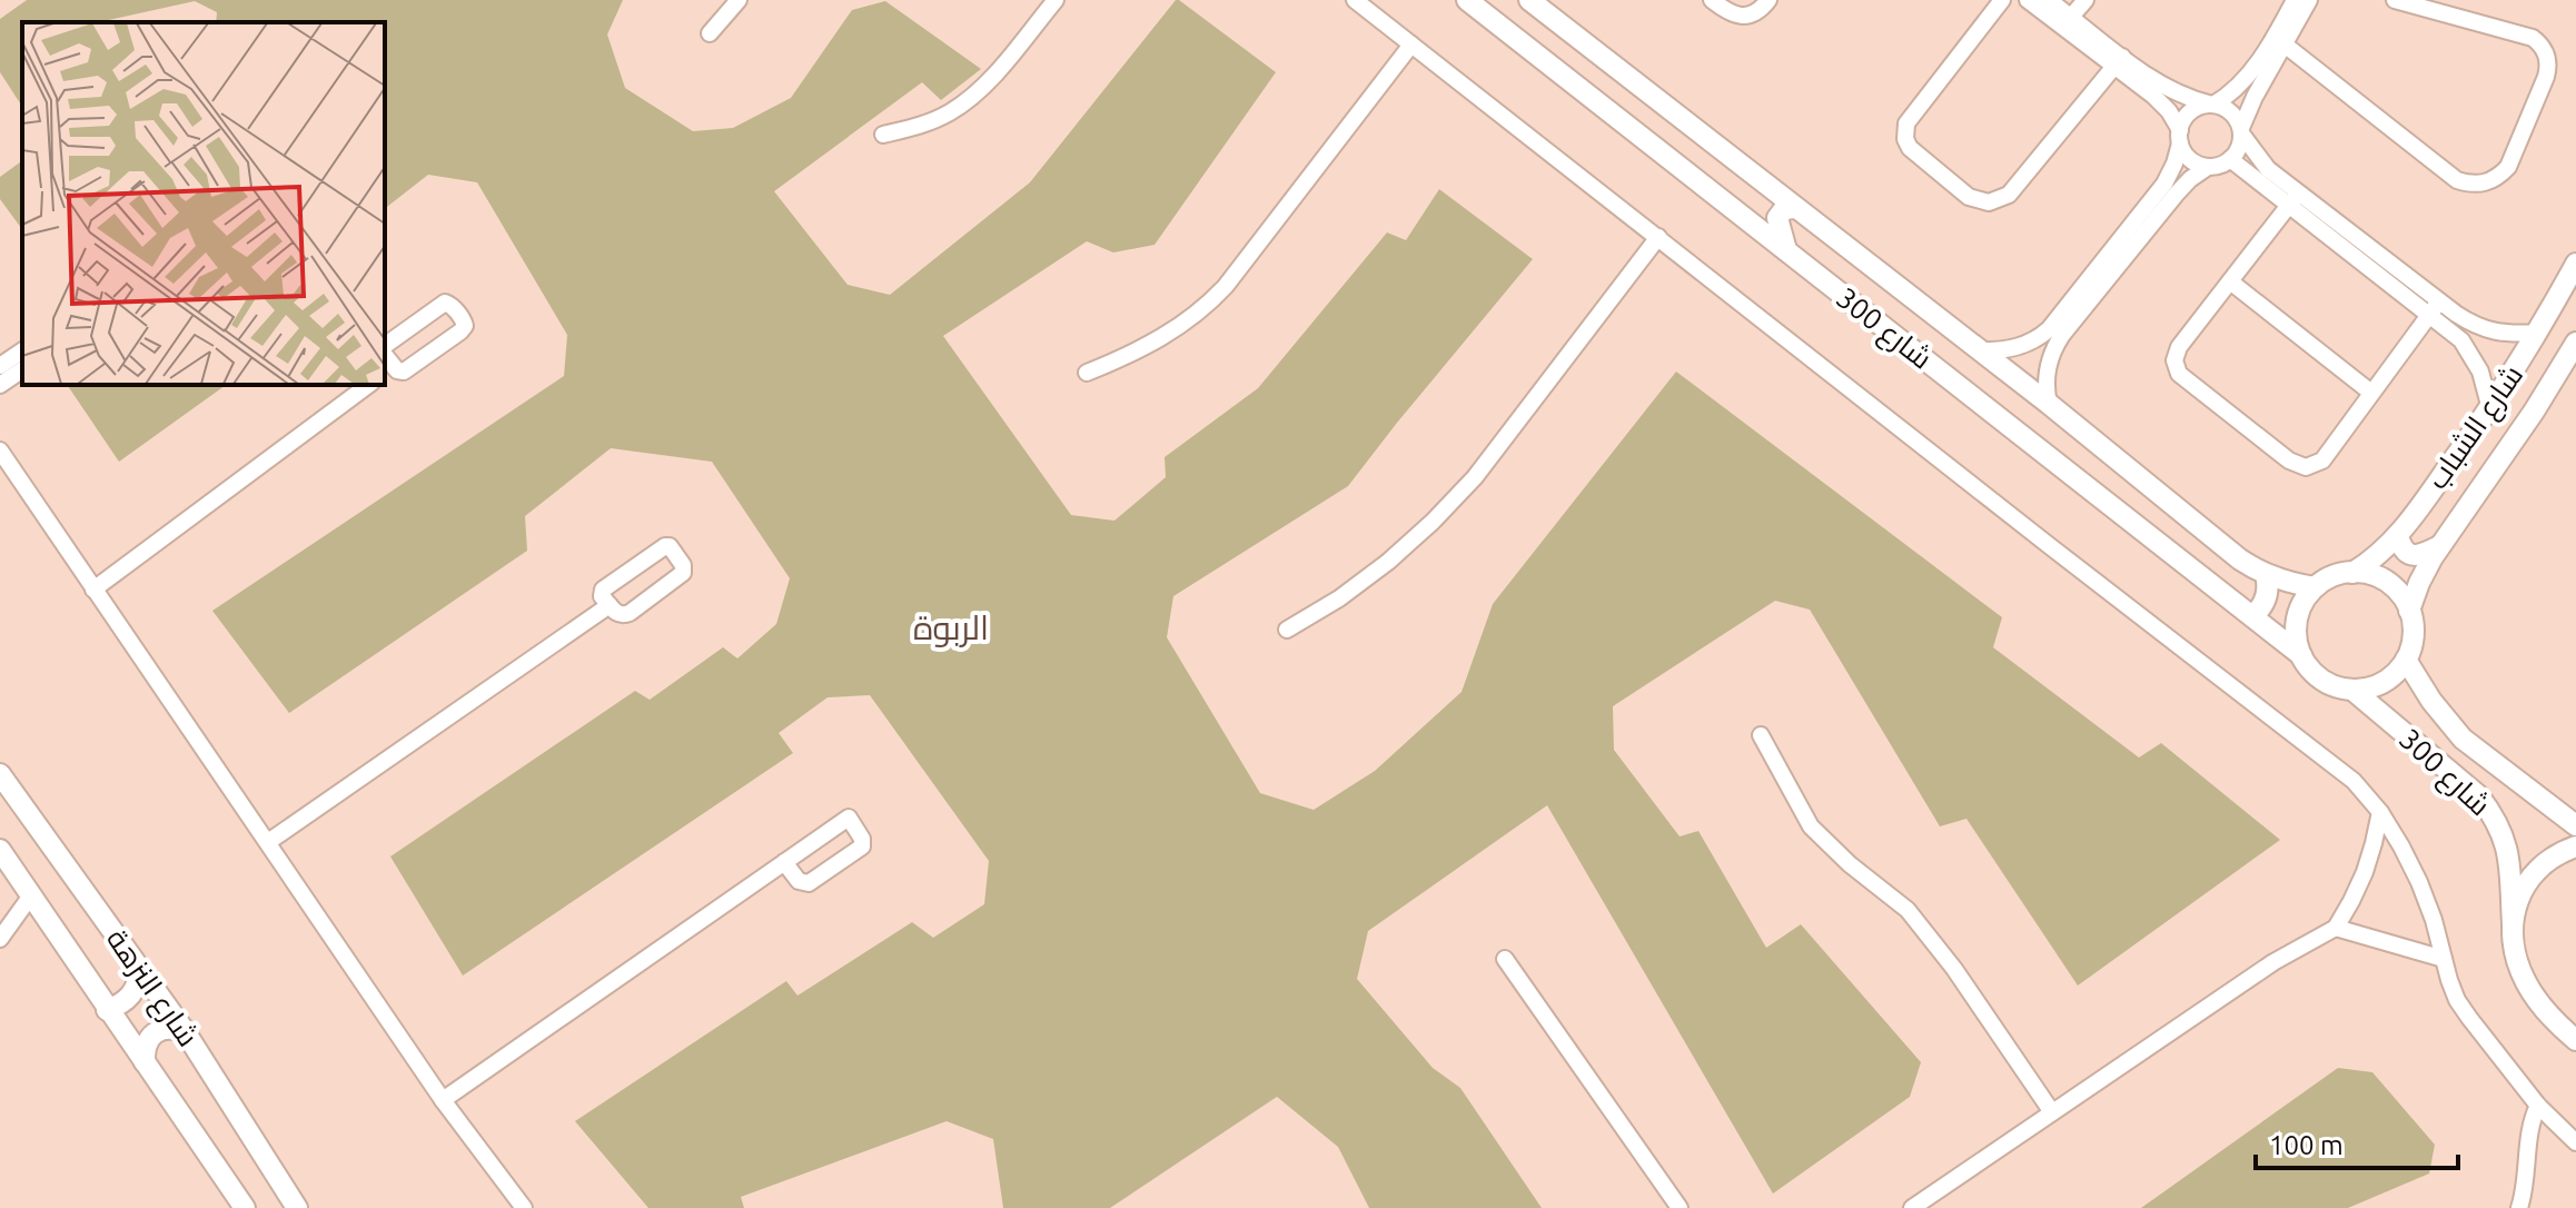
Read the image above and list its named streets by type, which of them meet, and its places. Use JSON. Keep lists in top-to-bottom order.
{
  "streets": {
    "street": ["شارع 300", "شارع الشباب", "شارع النزهة"]
  },
  "crossings": [
    ["شارع 300", "شارع الشباب"]
  ],
  "districts": ["الربوة"],
  "scale_bar": "100 m"
}
